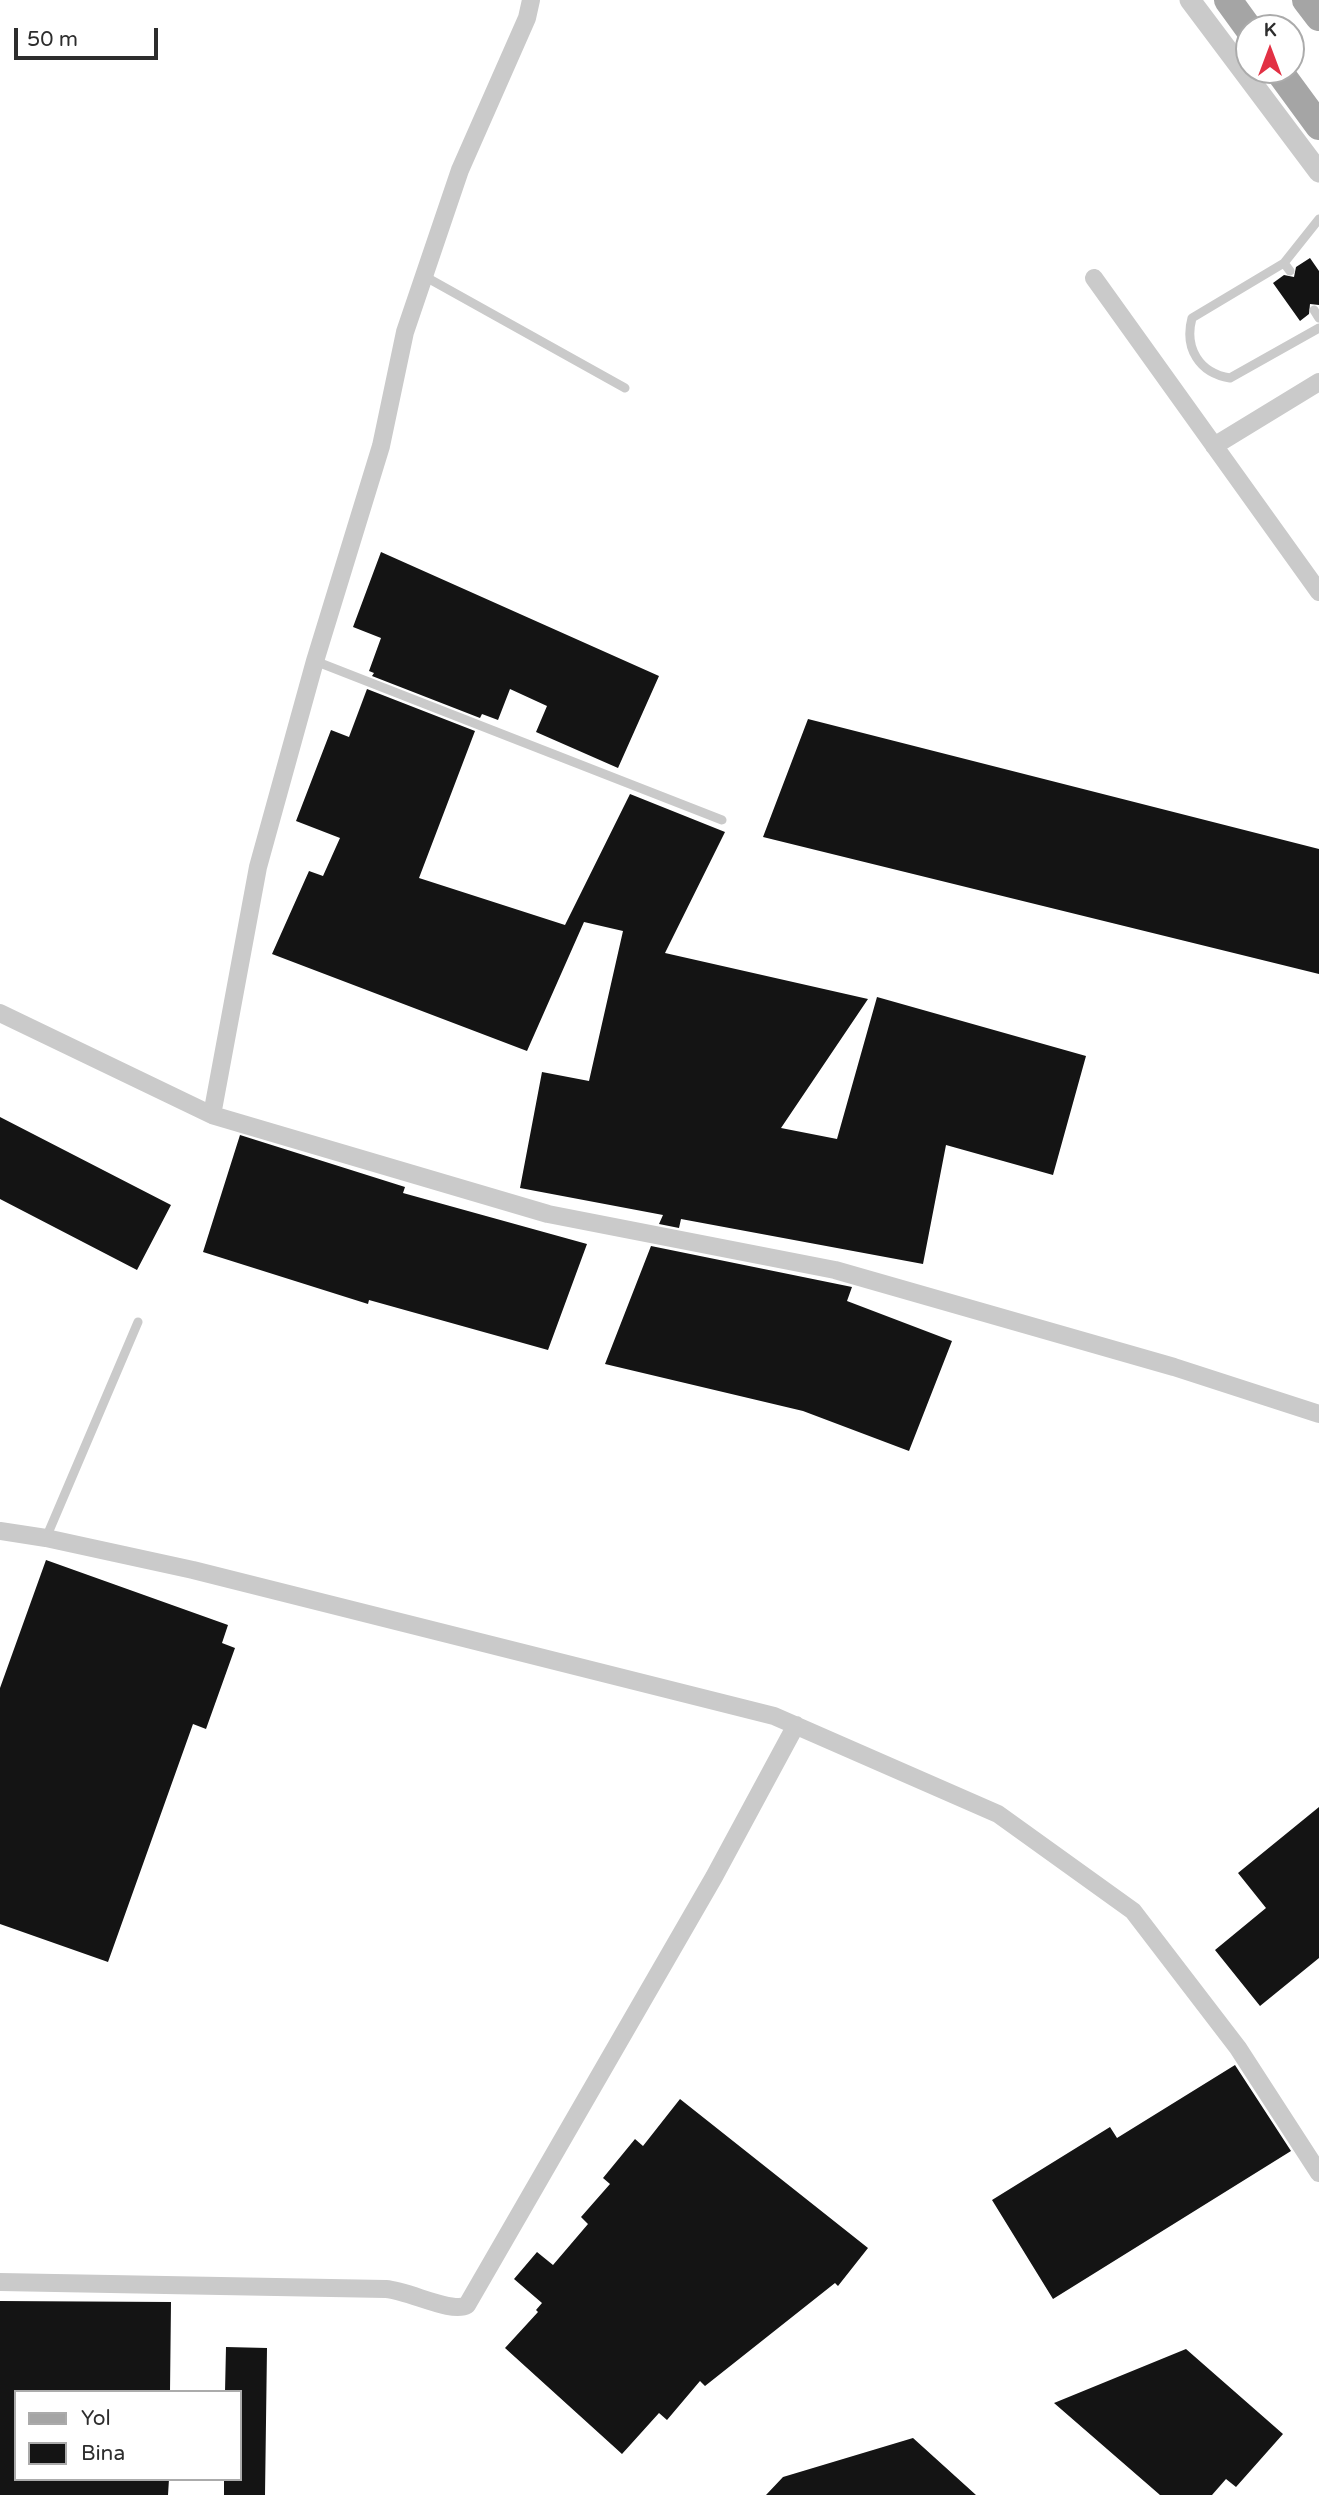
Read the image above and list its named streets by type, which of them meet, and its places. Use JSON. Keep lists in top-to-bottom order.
{
  "legend": ["Yol", "Bina"],
  "scale_bar": "50 m",
  "north": "top"
}
